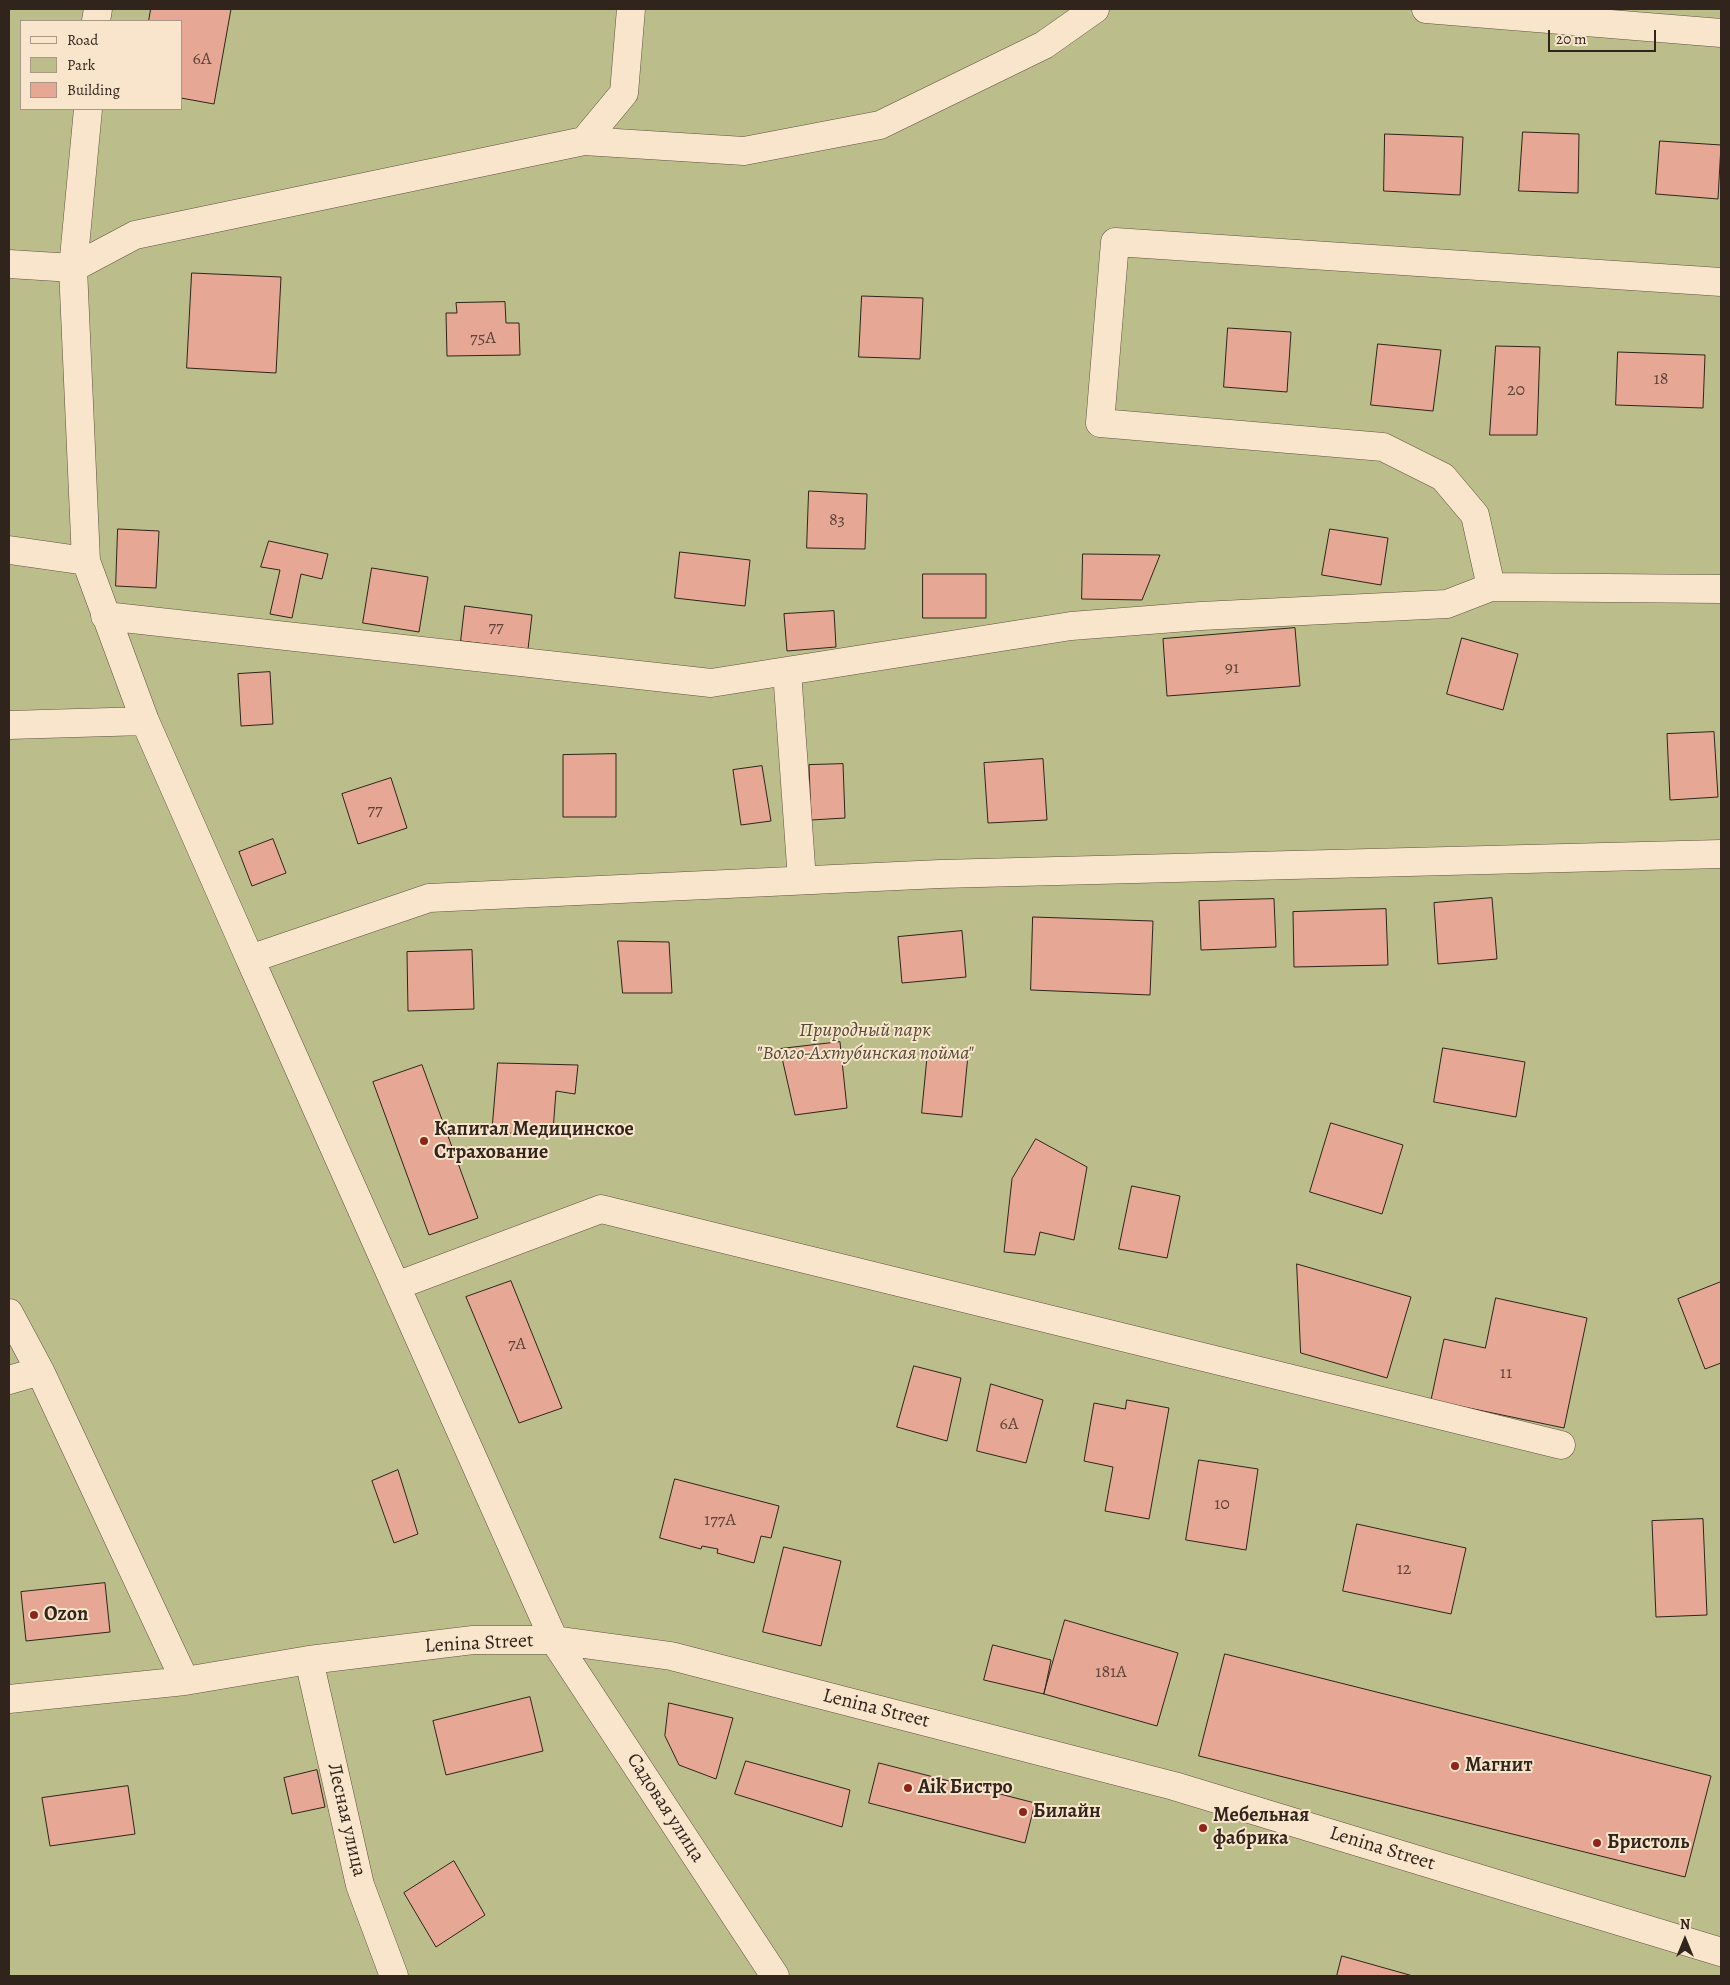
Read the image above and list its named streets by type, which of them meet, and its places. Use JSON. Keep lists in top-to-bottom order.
{
  "streets": {
    "street": ["Lenina Street", "Садовая улица", "Лесная улица"]
  },
  "crossings": [
    ["Lenina Street", "Садовая улица"],
    ["Lenina Street", "Лесная улица"]
  ],
  "parks": ["Природный парк \"Волго-Ахтубинская пойма\""],
  "places": [
    "Капитал Медицинское Страхование",
    "Ozon",
    "Магнит",
    "Aik Бистро",
    "Билайн",
    "Мебельная фабрика",
    "Бристоль"
  ],
  "house_numbers": [
    "6А",
    "75А",
    "18",
    "20",
    "83",
    "77",
    "91",
    "77",
    "7А",
    "11",
    "6А",
    "10",
    "177А",
    "12",
    "181А"
  ],
  "legend": ["Road", "Park", "Building"],
  "scale_bar": "20 m",
  "north": "top"
}
